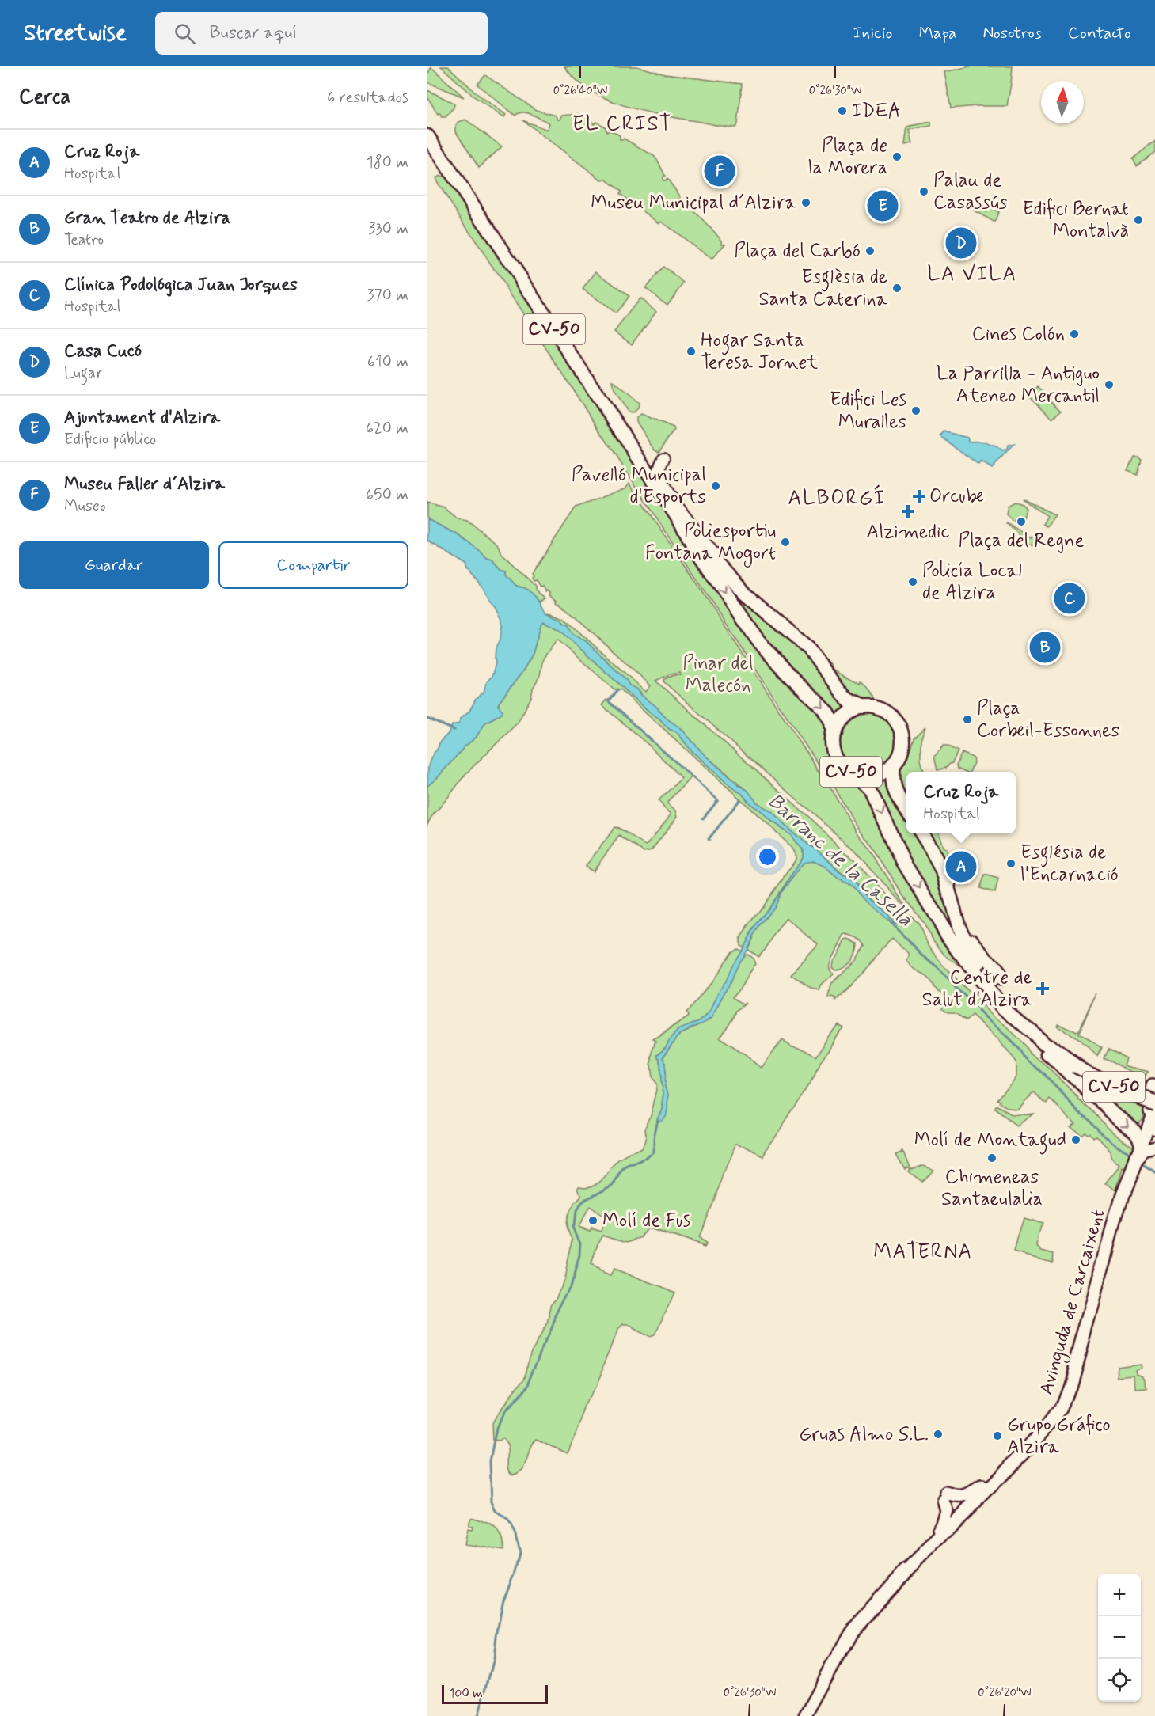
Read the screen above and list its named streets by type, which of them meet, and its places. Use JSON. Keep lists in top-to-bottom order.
{
  "streets": {
    "main road": ["CV-50", "Avinguda de Carcaixent"]
  },
  "districts": [
    "EL CRIST",
    "LA VILA",
    "ALBORGÍ",
    "MATERNA"
  ],
  "water": ["Barranc de la Casella"],
  "parks": ["Pinar del Malecón"],
  "places": {
    "other": [
      "IDEA",
      "Plaça de la Morera",
      "Palau de Casassús",
      "Museu Municipal d´Alzira",
      "Edifici Bernat Montalvà",
      "Plaça del Carbó",
      "Esglèsia de Santa Caterina",
      "Cines Colón",
      "Hogar Santa Teresa Jornet",
      "La Parrilla - Antiguo Ateneo Mercantil",
      "Edifici Les Muralles",
      "Pavelló Municipal d'Esports",
      "Plaça del Regne",
      "Poliesportiu Fontana Mogort",
      "Policía Local de Alzira",
      "Plaça Corbeil-Essonnes",
      "Església de l'Encarnació",
      "Molí de Montagud",
      "Chimeneas Santaeulalia",
      "Molí de Fus",
      "Gruas Almo S.L.",
      "Grupo Gráfico Alzira"
    ],
    "health": ["Orcube", "Alzimedic", "Centre de Salut d'Alzira"]
  },
  "scale_bar": "100 m",
  "north": "top",
  "page": {
    "header": "Streetwise",
    "search": "Buscar aquí",
    "nav": [
      "Inicio",
      "Mapa",
      "Nosotros",
      "Contacto"
    ],
    "heading": ["Cerca", "6 resultados"],
    "list": [
      {
        "mark": "A",
        "name": "Cruz Roja",
        "note": "Hospital",
        "value": "180 m"
      },
      {
        "mark": "B",
        "name": "Gran Teatro de Alzira",
        "note": "Teatro",
        "value": "330 m"
      },
      {
        "mark": "C",
        "name": "Clínica Podológica Juan Jorques",
        "note": "Hospital",
        "value": "370 m"
      },
      {
        "mark": "D",
        "name": "Casa Cucó",
        "note": "Lugar",
        "value": "610 m"
      },
      {
        "mark": "E",
        "name": "Ajuntament d'Alzira",
        "note": "Edificio público",
        "value": "620 m"
      },
      {
        "mark": "F",
        "name": "Museu Faller d´Alzira",
        "note": "Museo",
        "value": "650 m"
      }
    ],
    "pins": [
      "F",
      "E",
      "D",
      "C",
      "B",
      "A"
    ],
    "buttons": ["Guardar", "Compartir"],
    "popup": ["Cruz Roja", "Hospital"],
    "map_buttons": ["+", "−"],
    "scale": "100 m"
  },
  "coordinates": ["0°26'40\"W", "0°26'30\"W", "0°26'20\"W"]
}
